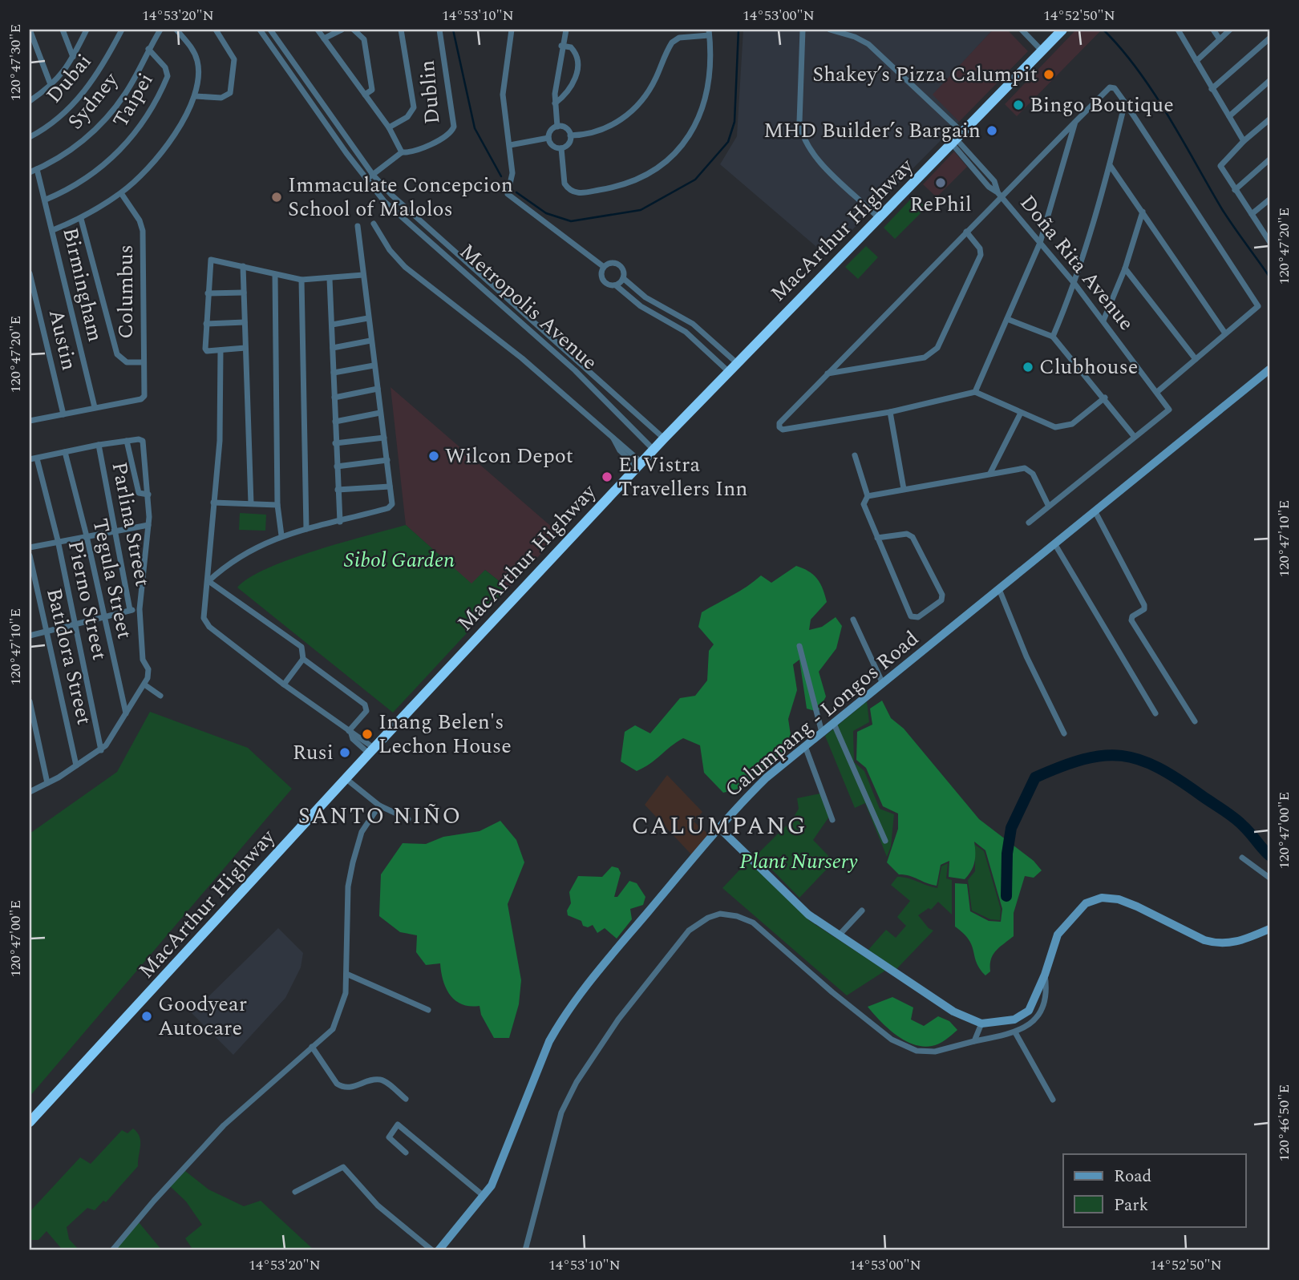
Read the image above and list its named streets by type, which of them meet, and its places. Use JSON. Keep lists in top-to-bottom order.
{
  "streets": {
    "highway": ["MacArthur Highway"],
    "street": [
      "Dubai",
      "Dublin",
      "Taipei",
      "Sydney",
      "Doña Rita Avenue",
      "Birmingham",
      "Columbus",
      "Metropolis Avenue",
      "Austin",
      "Parlina Street",
      "Tegula Street",
      "Pierno Street",
      "Batidora Street",
      "Calumpang - Longos Road"
    ]
  },
  "crossings": [
    ["Taipei", "Sydney"],
    ["Taipei", "Birmingham"],
    ["Sydney", "Birmingham"],
    ["MacArthur Highway", "Doña Rita Avenue"],
    ["MacArthur Highway", "Metropolis Avenue"],
    ["Birmingham", "Columbus"]
  ],
  "districts": ["SANTO NIÑO", "CALUMPANG"],
  "parks": ["Sibol Garden", "Plant Nursery"],
  "places": [
    "Shakey’s Pizza Calumpit",
    "Bingo Boutique",
    "MHD Builder’s Bargain",
    "RePhil",
    "Immaculate Concepcion School of Malolos",
    "Clubhouse",
    "Wilcon Depot",
    "El Vistra Travellers Inn",
    "Inang Belen's Lechon House",
    "Rusi",
    "Goodyear Autocare"
  ],
  "legend": ["Road", "Park"],
  "coordinates": [
    "14°53'20\"N",
    "14°53'10\"N",
    "14°53'00\"N",
    "14°52'50\"N",
    "120°47'30\"E",
    "120°47'20\"E",
    "120°47'10\"E",
    "120°47'00\"E",
    "120°46'50\"E"
  ]
}
